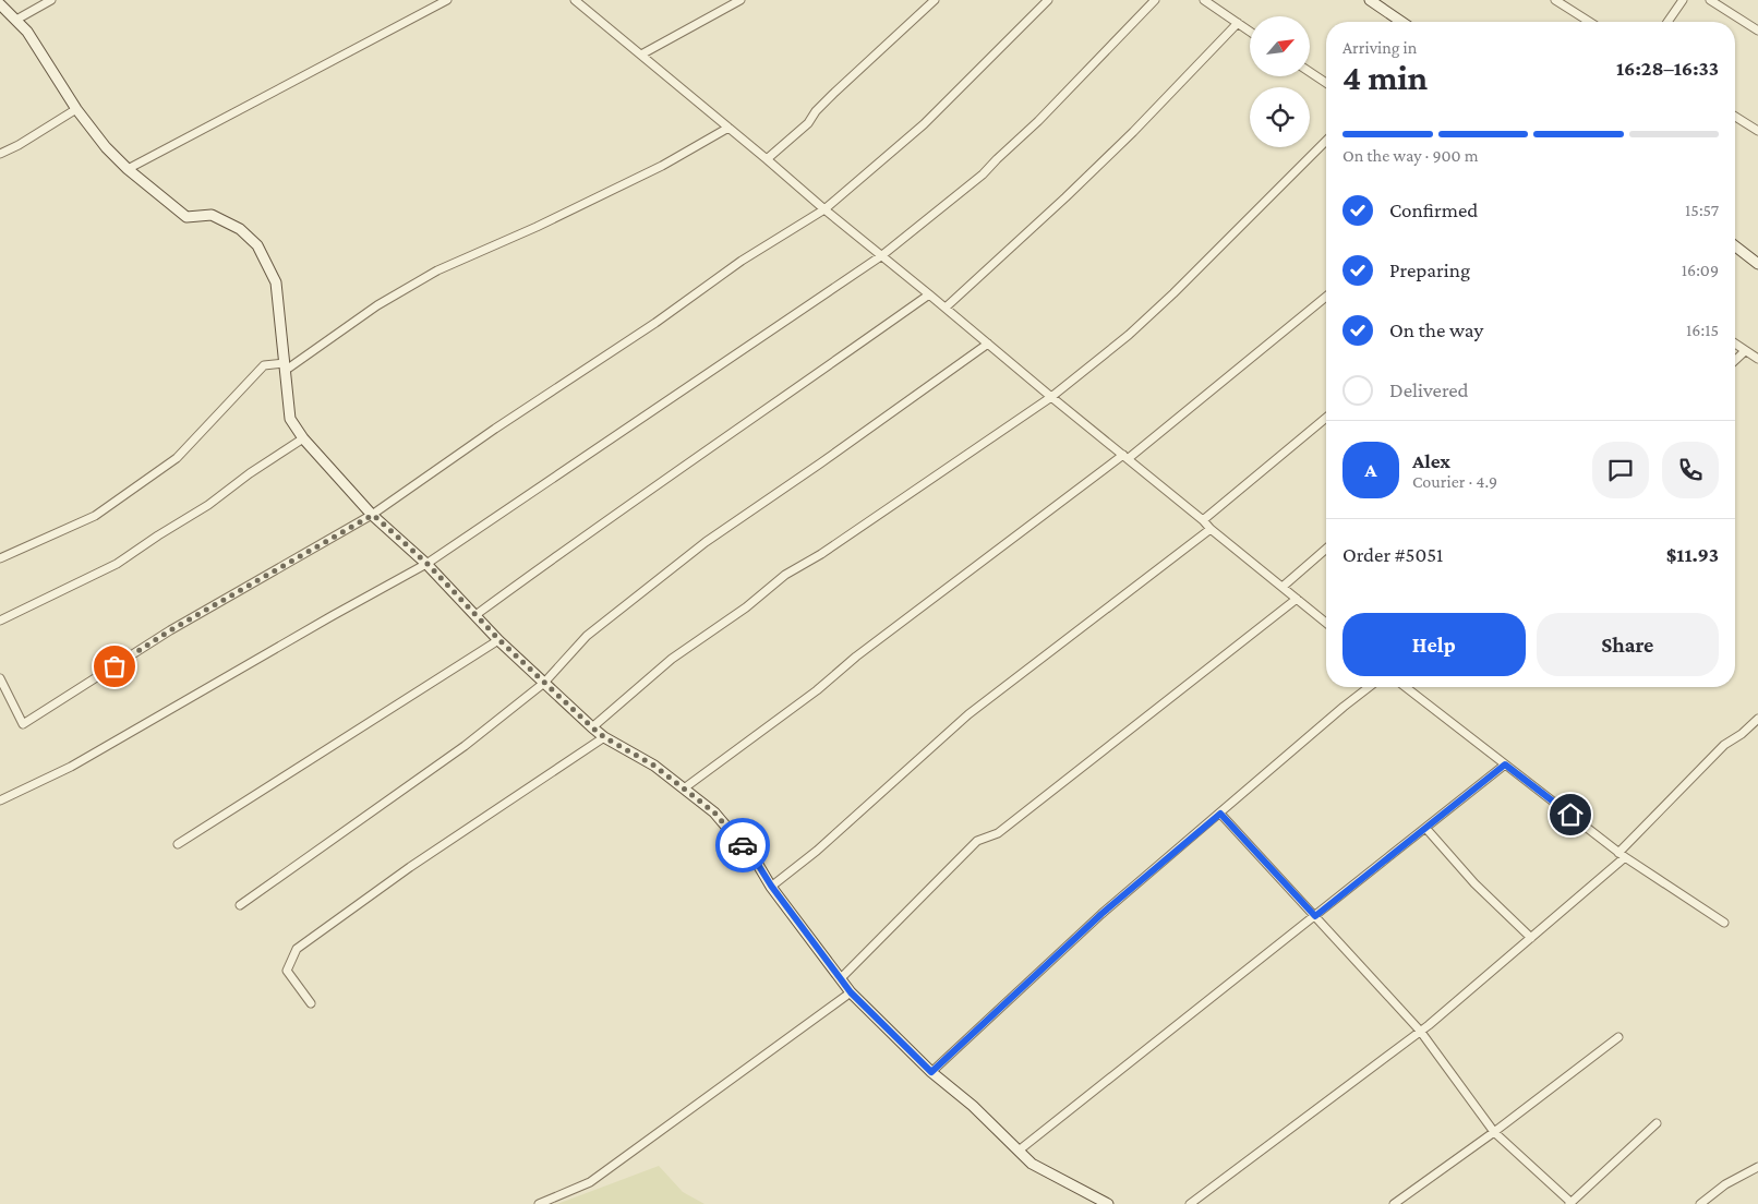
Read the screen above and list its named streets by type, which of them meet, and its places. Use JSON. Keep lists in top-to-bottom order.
{
  "north": "top right",
  "page": {
    "heading": ["4 min", "Arriving in", "16:28–16:33"],
    "panel": [
      "Alex",
      "Courier · 4.9",
      "Order #5051",
      "$11.93"
    ],
    "bar": "On the way · 900 m",
    "list": [
      ["Confirmed", "15:57"],
      ["Preparing", "16:09"],
      ["On the way", "16:15"],
      "Delivered"
    ],
    "round": "A",
    "buttons": ["Help", "Share"]
  }
}
